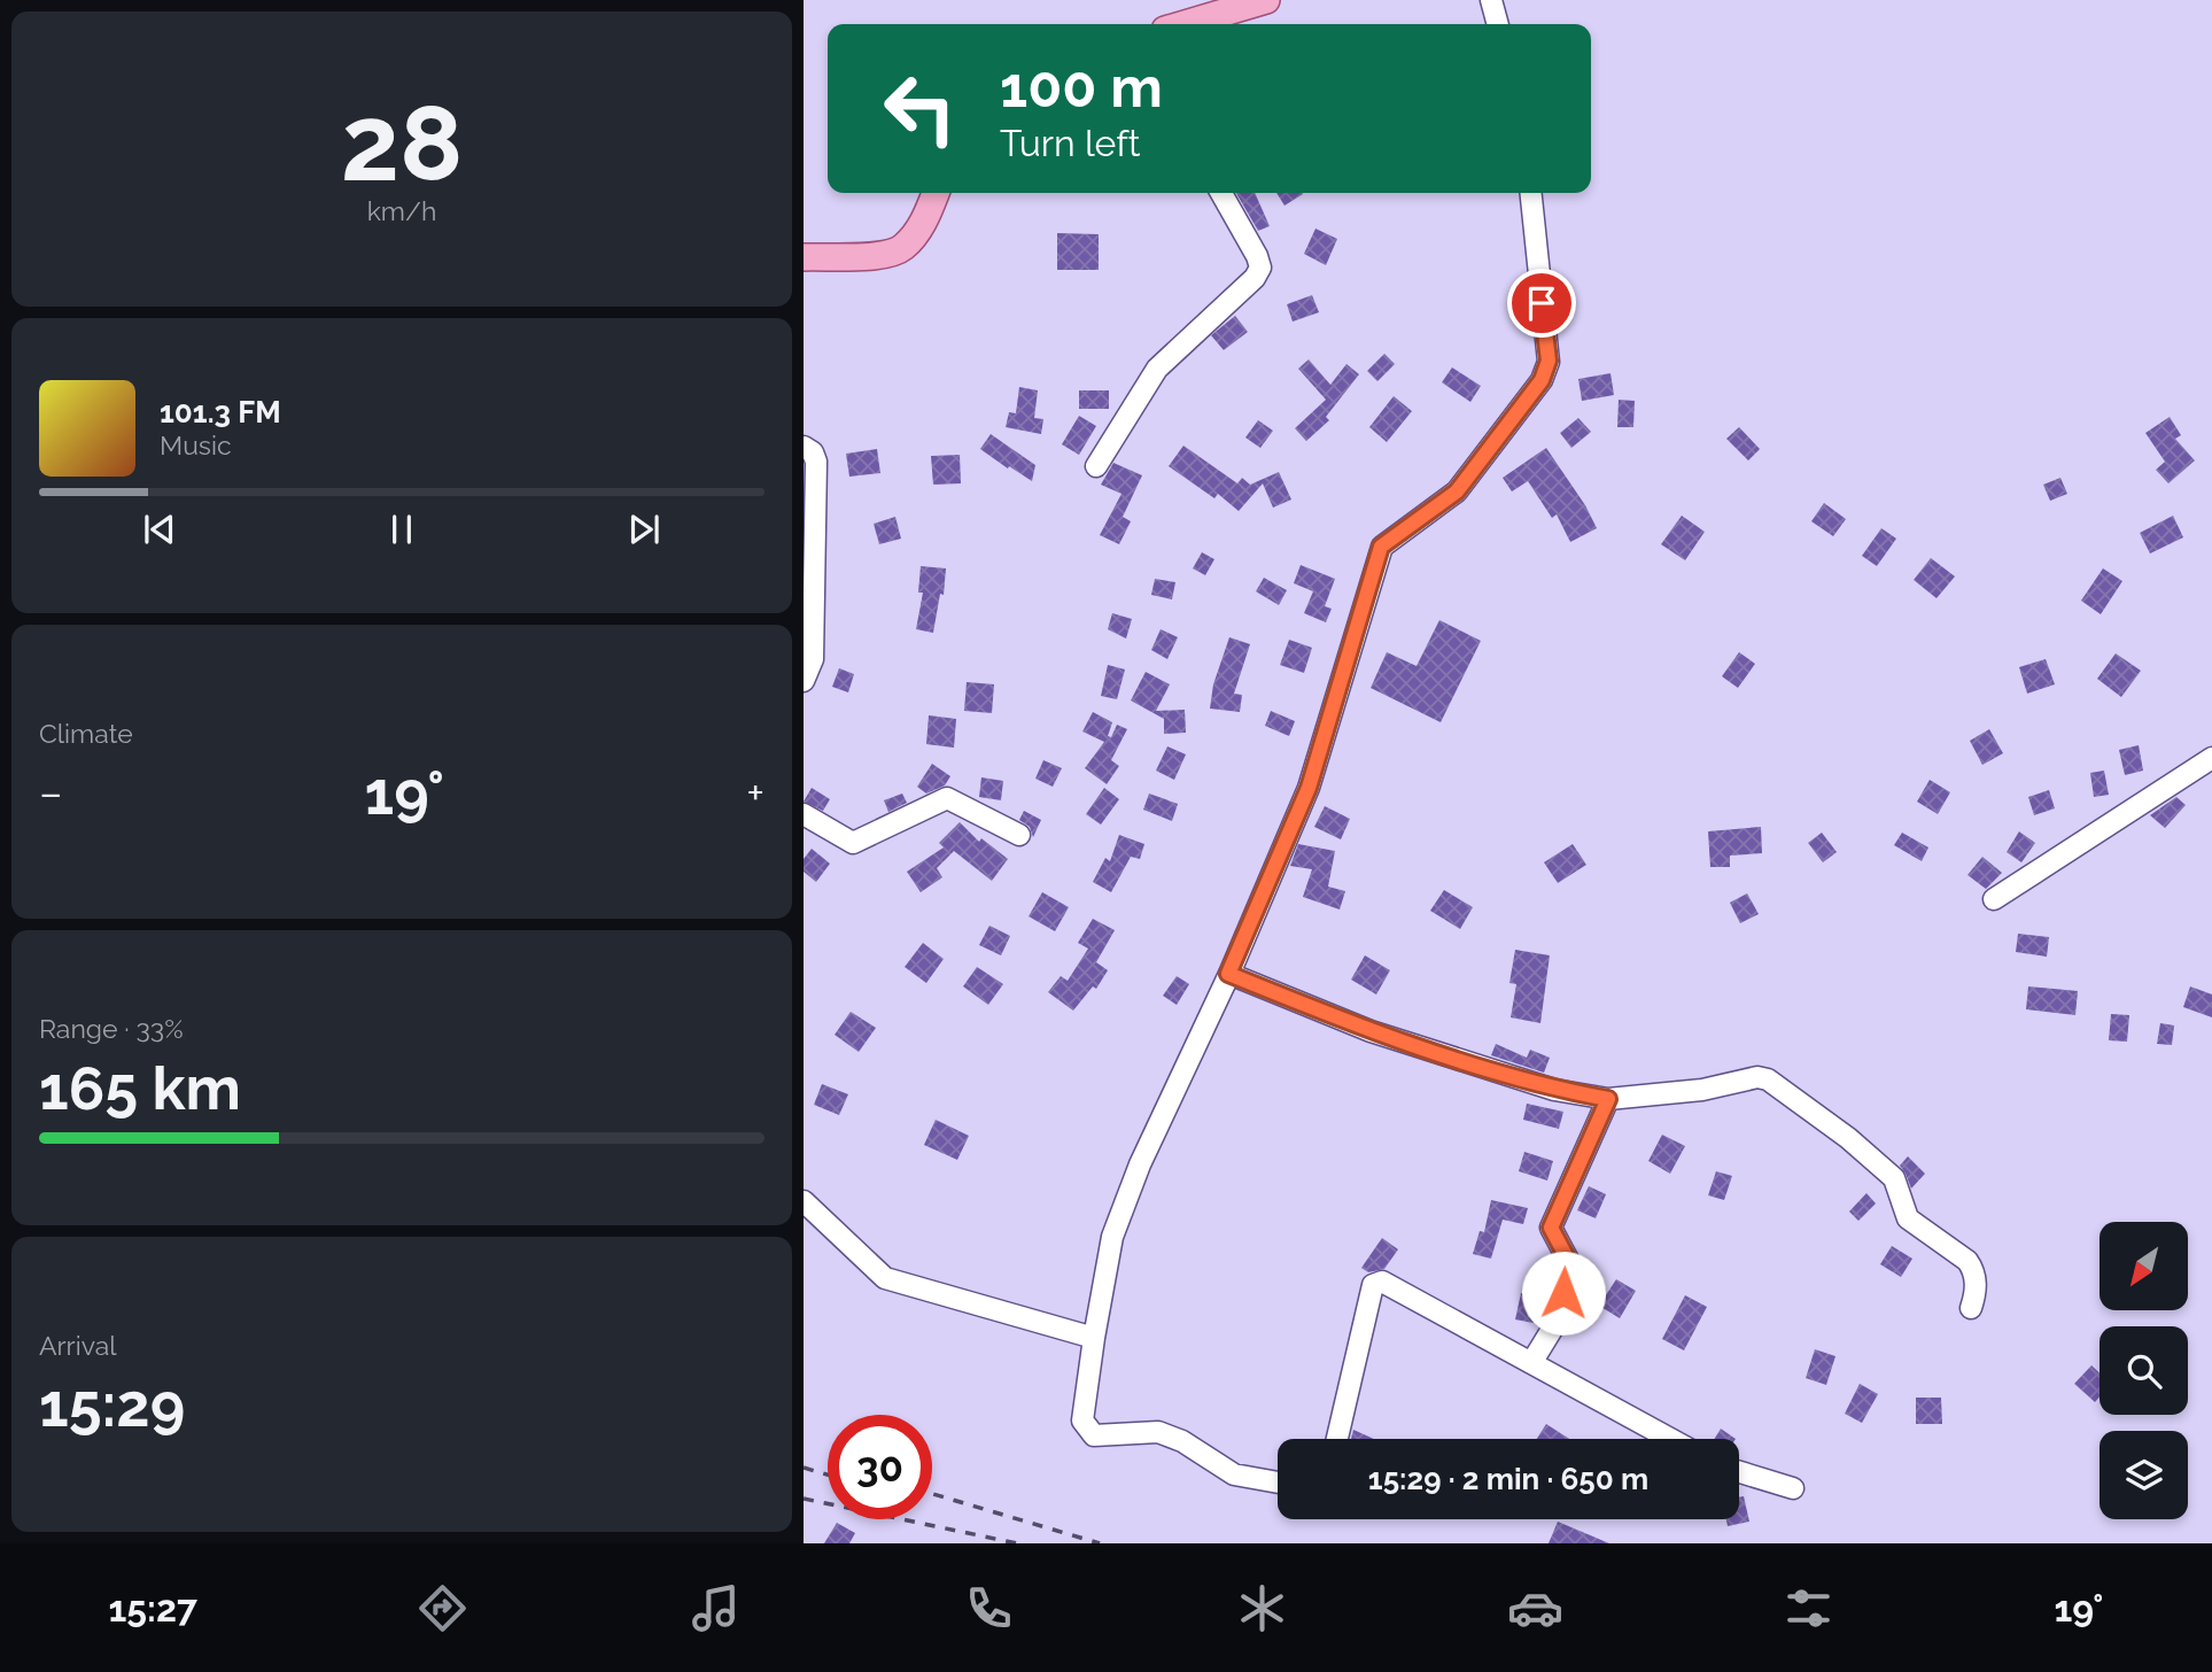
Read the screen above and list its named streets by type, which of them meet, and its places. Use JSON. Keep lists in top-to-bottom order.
{
  "north": "bottom left",
  "page": {
    "tile": [
      ["28", "km/h"],
      "Climate",
      ["Range · 33%", "165 km"],
      ["Arrival", "15:29"]
    ],
    "turn": ["100 m", "Turn left"],
    "song": ["101.3 FM", "Music"],
    "heat": ["−", "19°", "+"],
    "limit": "30",
    "trip": "15:29 · 2 min · 650 m",
    "tabs": ["15:27", "19°"]
  }
}
